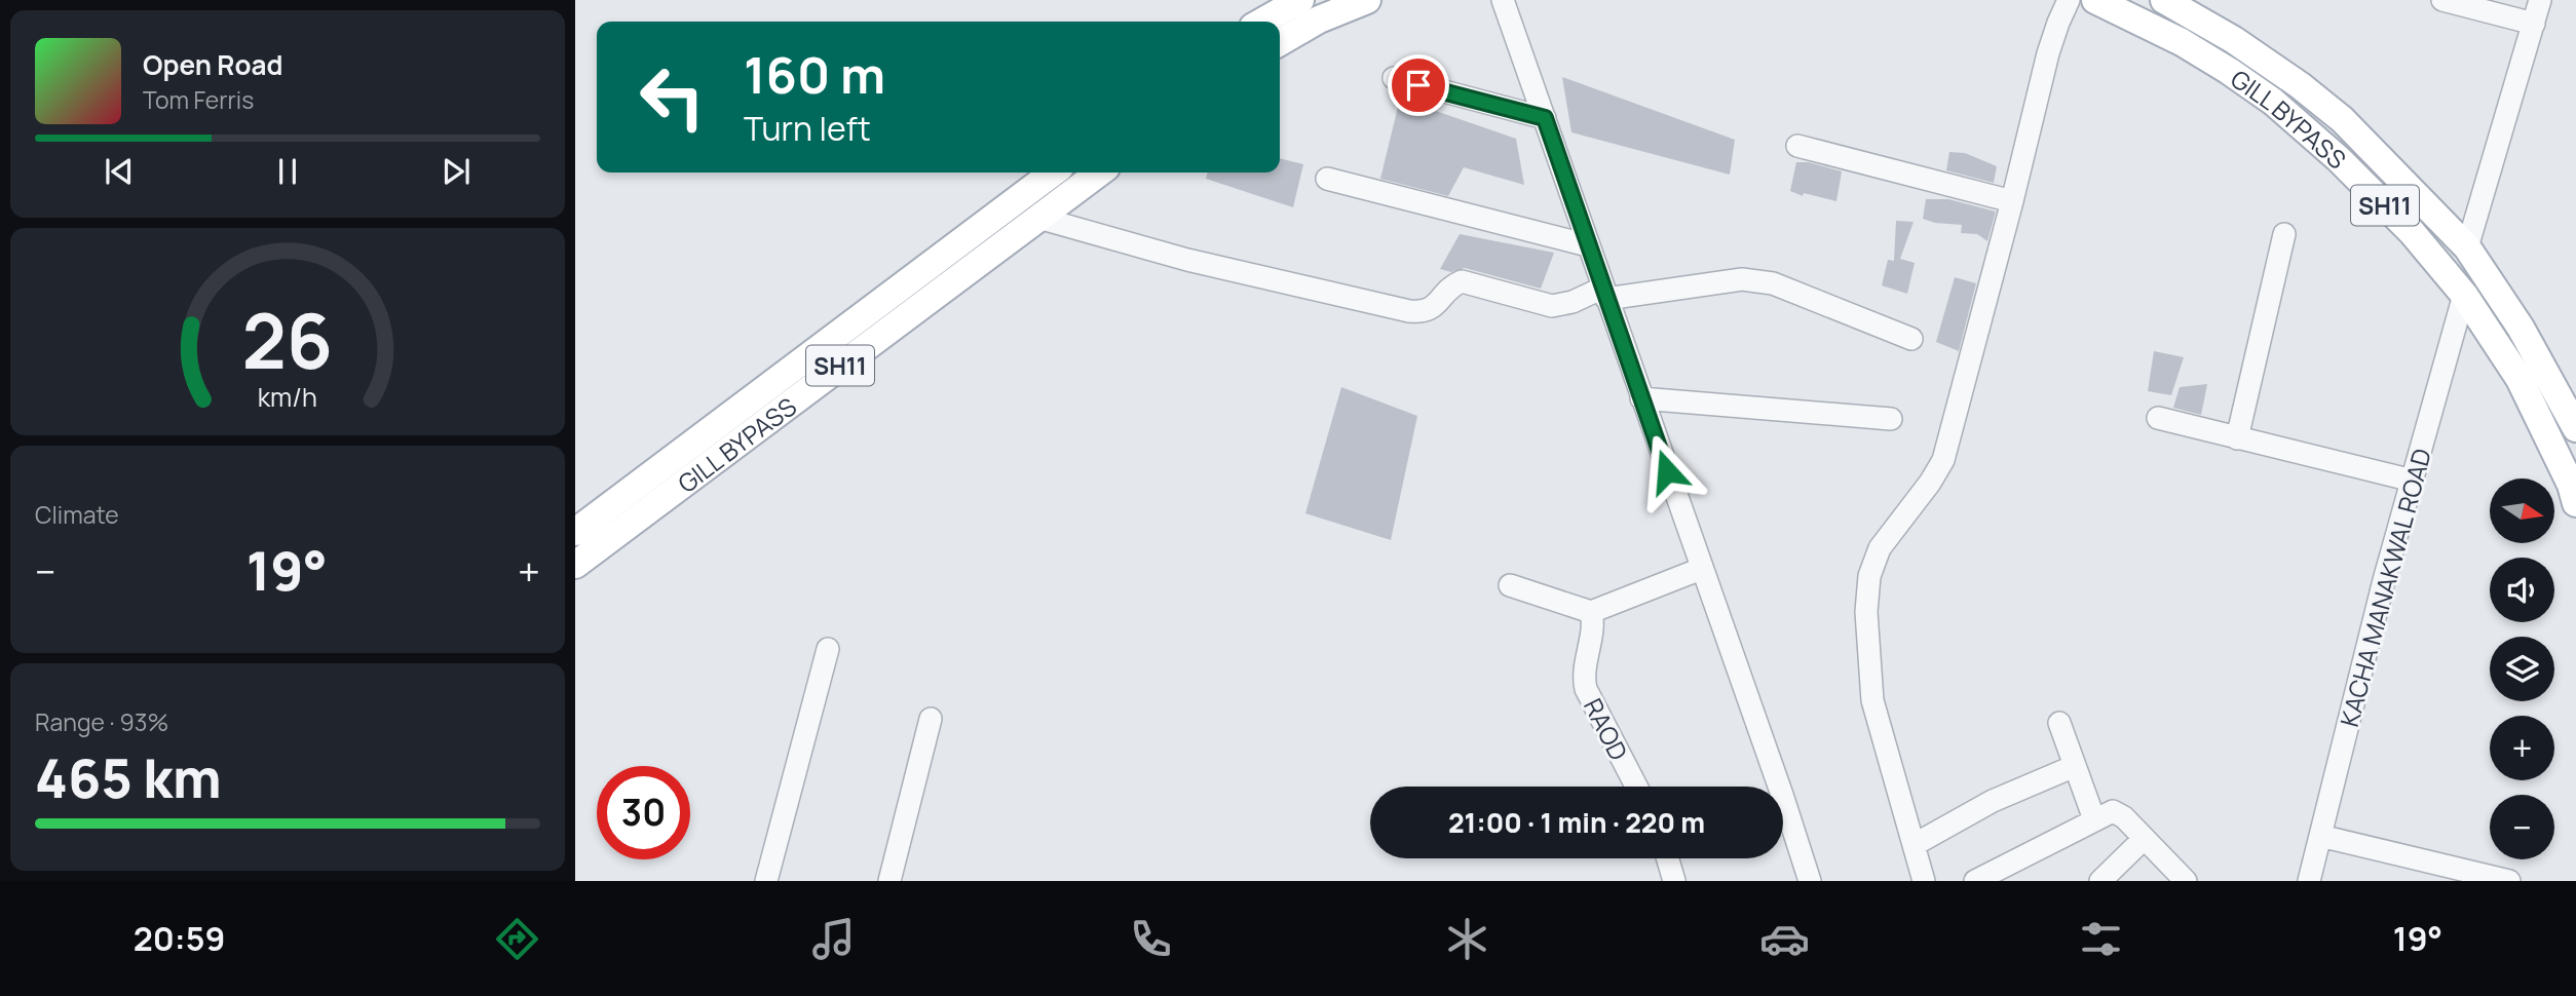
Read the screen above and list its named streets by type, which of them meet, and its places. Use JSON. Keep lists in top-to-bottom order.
{
  "streets": {
    "main road": ["GILL BYPASS", "SH11"],
    "street": ["KACHA MANAKWAL ROAD", "RAOD"]
  },
  "crossings": [
    ["GILL BYPASS", "KACHA MANAKWAL ROAD"]
  ],
  "north": "right",
  "page": {
    "turn": ["160 m", "Turn left"],
    "song": ["Open Road", "Tom Ferris"],
    "tile": [
      "Climate",
      ["Range · 93%", "465 km"]
    ],
    "map_buttons": ["+", "−"],
    "heat": ["−", "19°", "+"],
    "limit": "30",
    "trip": "21:00 · 1 min · 220 m",
    "tabs": ["20:59", "19°"],
    "gauge": ["26", "km/h"]
  }
}
